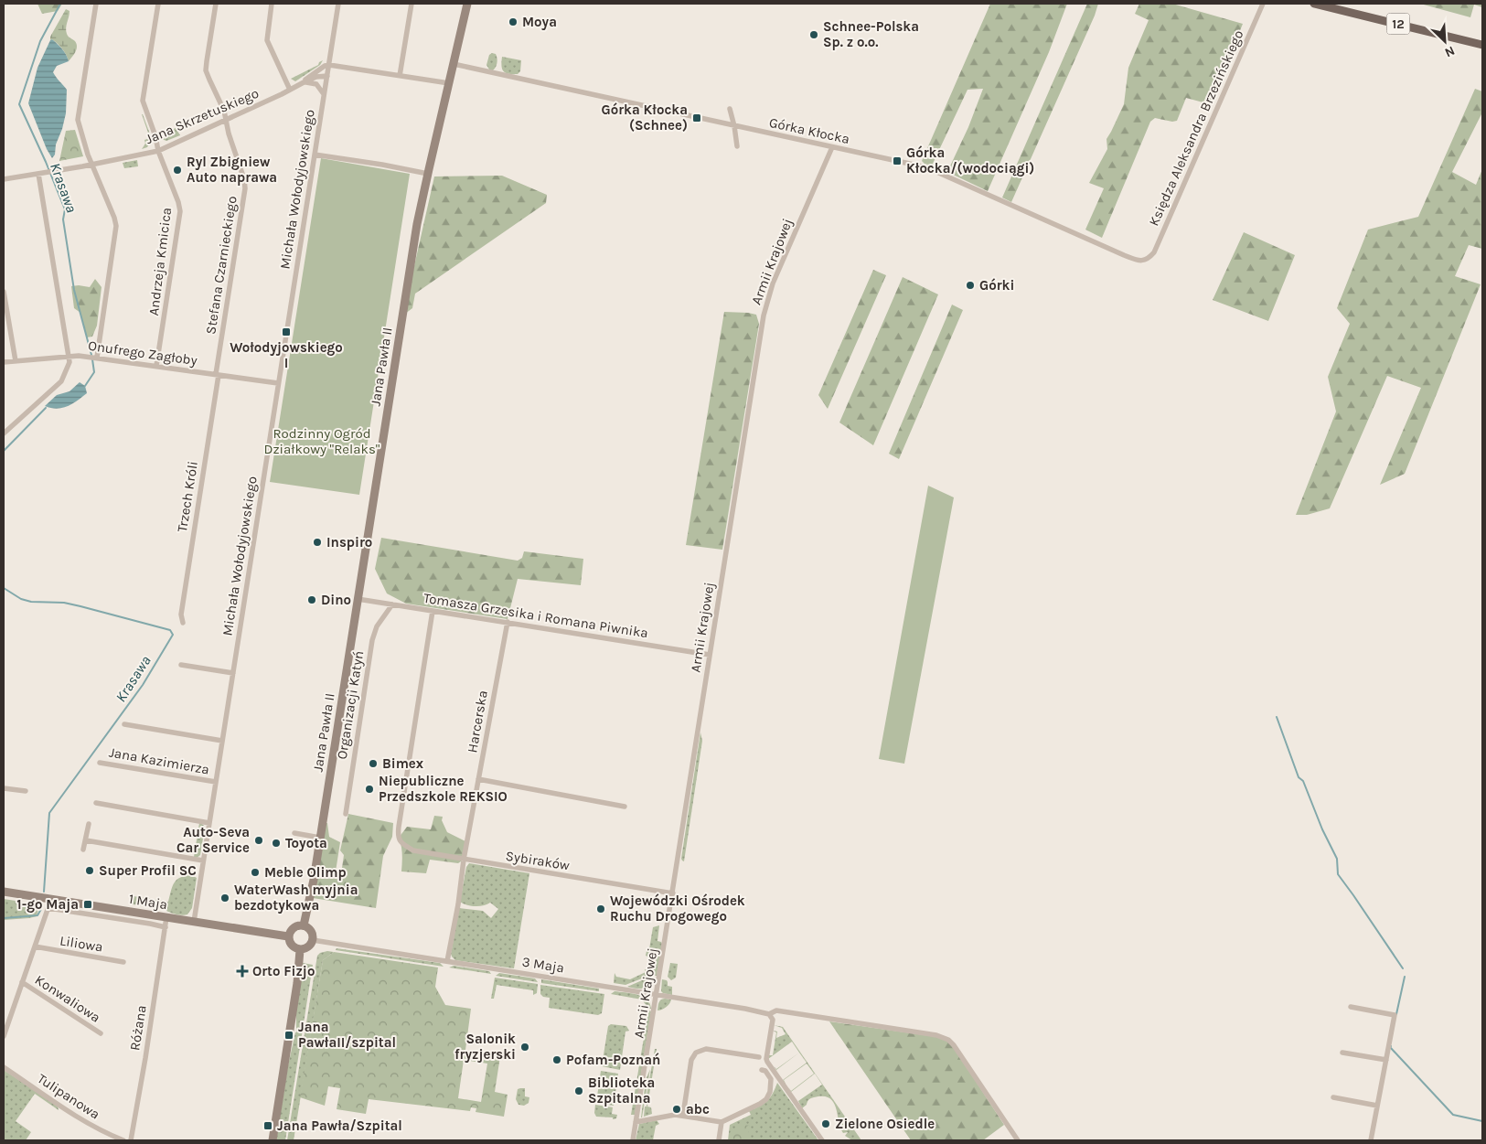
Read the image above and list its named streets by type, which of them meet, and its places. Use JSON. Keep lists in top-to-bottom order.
{
  "streets": {
    "main road": ["12", "Jana Pawła II", "1 Maja"],
    "street": [
      "Jana Skrzetuskiego",
      "Księdza Aleksandra Brzezińskiego",
      "Górka Kłocka",
      "Michała Wołodyjowskiego",
      "Andrzeja Kmicica",
      "Armii Krajowej",
      "Stefana Czarnieckiego",
      "Onufrego Zagłoby",
      "Trzech Króli",
      "Tomasza Grzesika i Romana Piwnika",
      "Organizacji Katyń",
      "Harcerska",
      "Jana Kazimierza",
      "Sybiraków",
      "Liliowa",
      "3 Maja",
      "Konwaliowa",
      "Różana",
      "Tulipanowa"
    ]
  },
  "crossings": [
    ["Jana Skrzetuskiego", "Michała Wołodyjowskiego"],
    ["Jana Skrzetuskiego", "Andrzeja Kmicica"],
    ["Jana Skrzetuskiego", "Stefana Czarnieckiego"],
    ["Księdza Aleksandra Brzezińskiego", "Górka Kłocka"],
    ["Górka Kłocka", "Armii Krajowej"],
    ["Górka Kłocka", "Jana Pawła II"],
    ["Michała Wołodyjowskiego", "Onufrego Zagłoby"],
    ["Michała Wołodyjowskiego", "Jana Kazimierza"],
    ["Michała Wołodyjowskiego", "1 Maja"],
    ["Andrzeja Kmicica", "Onufrego Zagłoby"],
    ["Armii Krajowej", "Tomasza Grzesika i Romana Piwnika"],
    ["Armii Krajowej", "Sybiraków"],
    ["Armii Krajowej", "3 Maja"],
    ["Stefana Czarnieckiego", "Onufrego Zagłoby"],
    ["Stefana Czarnieckiego", "Trzech Króli"],
    ["Onufrego Zagłoby", "Trzech Króli"],
    ["Jana Pawła II", "Tomasza Grzesika i Romana Piwnika"],
    ["Jana Pawła II", "1 Maja"],
    ["Jana Pawła II", "3 Maja"],
    ["Tomasza Grzesika i Romana Piwnika", "Organizacji Katyń"],
    ["Tomasza Grzesika i Romana Piwnika", "Harcerska"],
    ["Tomasza Grzesika i Romana Piwnika", "Sybiraków"],
    ["Harcerska", "Sybiraków"],
    ["Harcerska", "3 Maja"],
    ["1 Maja", "3 Maja"],
    ["1 Maja", "Różana"]
  ],
  "water": ["Krasawa"],
  "parks": ["Rodzinny Ogród Działkowy \"Relaks\""],
  "places": {
    "other": [
      "Moya",
      "Schnee-Polska Sp. z o.o.",
      "Ryl Zbigniew Auto naprawa",
      "Górki",
      "Inspiro",
      "Dino",
      "Bimex",
      "Niepubliczne Przedszkole REKSIO",
      "Auto-Seva Car Service",
      "Toyota",
      "Super Profil SC",
      "Meble Olimp",
      "WaterWash myjnia bezdotykowa",
      "Wojewódzki Ośrodek Ruchu Drogowego",
      "Salonik fryzjerski",
      "Pofam-Poznań",
      "Biblioteka Szpitalna",
      "abc",
      "Zielone Osiedle"
    ],
    "transit": [
      "Górka Kłocka (Schnee)",
      "Górka Kłocka/(wodociągi)",
      "Wołodyjowskiego I",
      "1-go Maja",
      "Jana PawłaII/szpital",
      "Jana Pawła/Szpital"
    ],
    "health": ["Orto Fizjo"]
  },
  "north": "bottom right"
}
